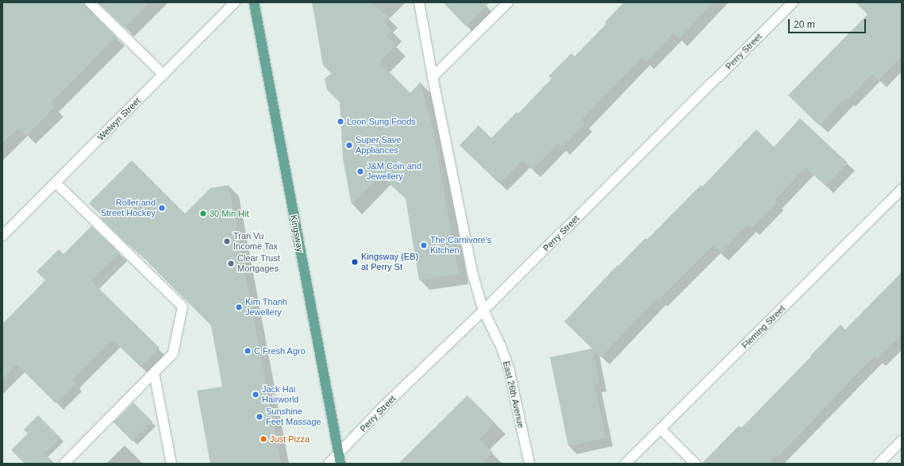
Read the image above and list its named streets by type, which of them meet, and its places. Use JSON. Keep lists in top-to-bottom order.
{
  "streets": {
    "main road": ["Kingsway"],
    "street": [
      "Perry Street",
      "Welwyn Street",
      "Fleming Street",
      "East 26th Avenue"
    ]
  },
  "crossings": [
    ["Perry Street", "Kingsway"],
    ["Perry Street", "East 26th Avenue"]
  ],
  "places": [
    "Loon Sung Foods",
    "Super Save Appliances",
    "J&M Coin and Jewellery",
    "Roller and Street Hockey",
    "30 Min Hit",
    "Tran Vu Income Tax",
    "The Carnivore's Kitchen",
    "Kingsway (EB) at Perry St",
    "Clear Trust Mortgages",
    "Kim Thanh Jewellery",
    "C Fresh Agro",
    "Jack Hai Hairworld",
    "Sunshine Feet Massage",
    "Just Pizza"
  ],
  "scale_bar": "20 m"
}
